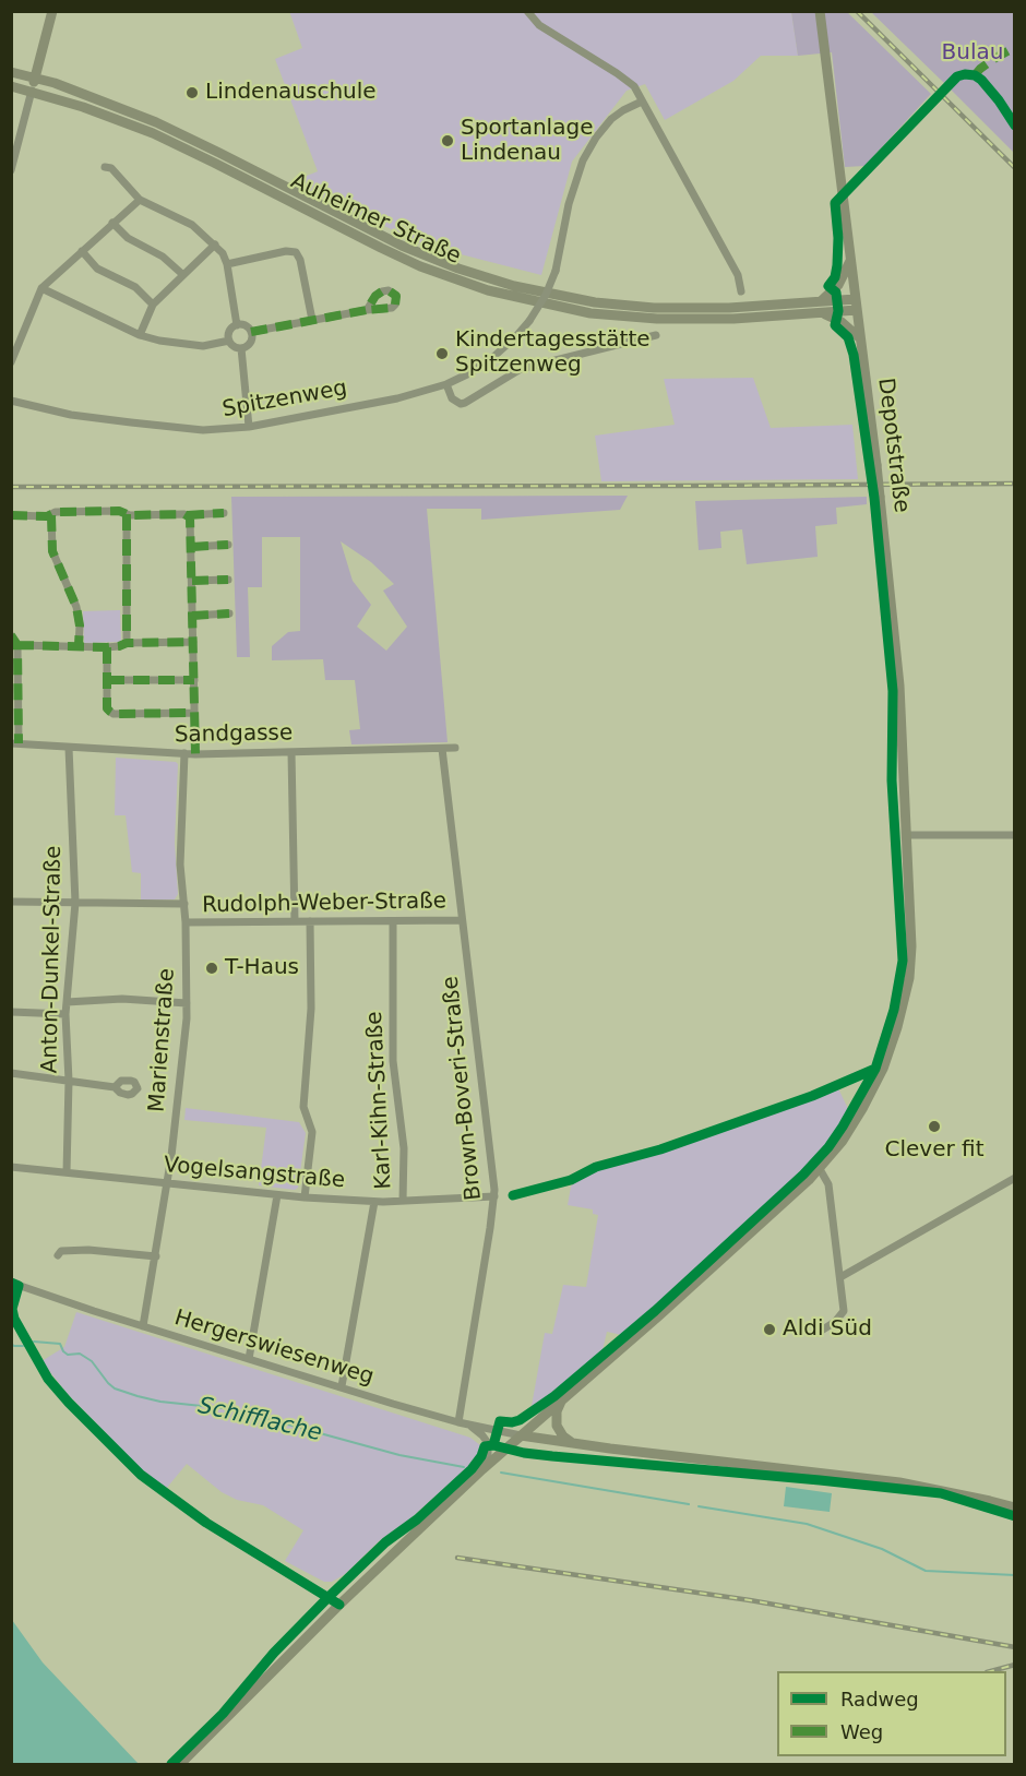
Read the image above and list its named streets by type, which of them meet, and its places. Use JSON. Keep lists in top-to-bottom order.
{
  "streets": {
    "main road": ["Auheimer Straße", "Depotstraße"],
    "street": [
      "Spitzenweg",
      "Sandgasse",
      "Rudolph-Weber-Straße",
      "Anton-Dunkel-Straße",
      "Marienstraße",
      "Brown-Boveri-Straße",
      "Karl-Kihn-Straße",
      "Vogelsangstraße",
      "Hergerswiesenweg"
    ]
  },
  "crossings": [
    ["Auheimer Straße", "Depotstraße"],
    ["Depotstraße", "Hergerswiesenweg"],
    ["Sandgasse", "Anton-Dunkel-Straße"],
    ["Sandgasse", "Marienstraße"],
    ["Sandgasse", "Brown-Boveri-Straße"],
    ["Rudolph-Weber-Straße", "Marienstraße"],
    ["Rudolph-Weber-Straße", "Brown-Boveri-Straße"],
    ["Rudolph-Weber-Straße", "Karl-Kihn-Straße"],
    ["Anton-Dunkel-Straße", "Vogelsangstraße"],
    ["Marienstraße", "Vogelsangstraße"],
    ["Marienstraße", "Hergerswiesenweg"],
    ["Brown-Boveri-Straße", "Vogelsangstraße"],
    ["Brown-Boveri-Straße", "Hergerswiesenweg"],
    ["Karl-Kihn-Straße", "Vogelsangstraße"]
  ],
  "water": ["Schifflache"],
  "parks": ["Bulau"],
  "places": [
    "Lindenauschule",
    "Sportanlage Lindenau",
    "Kindertagesstätte Spitzenweg",
    "T-Haus",
    "Clever fit",
    "Aldi Süd"
  ],
  "legend": ["Radweg", "Weg"]
}
